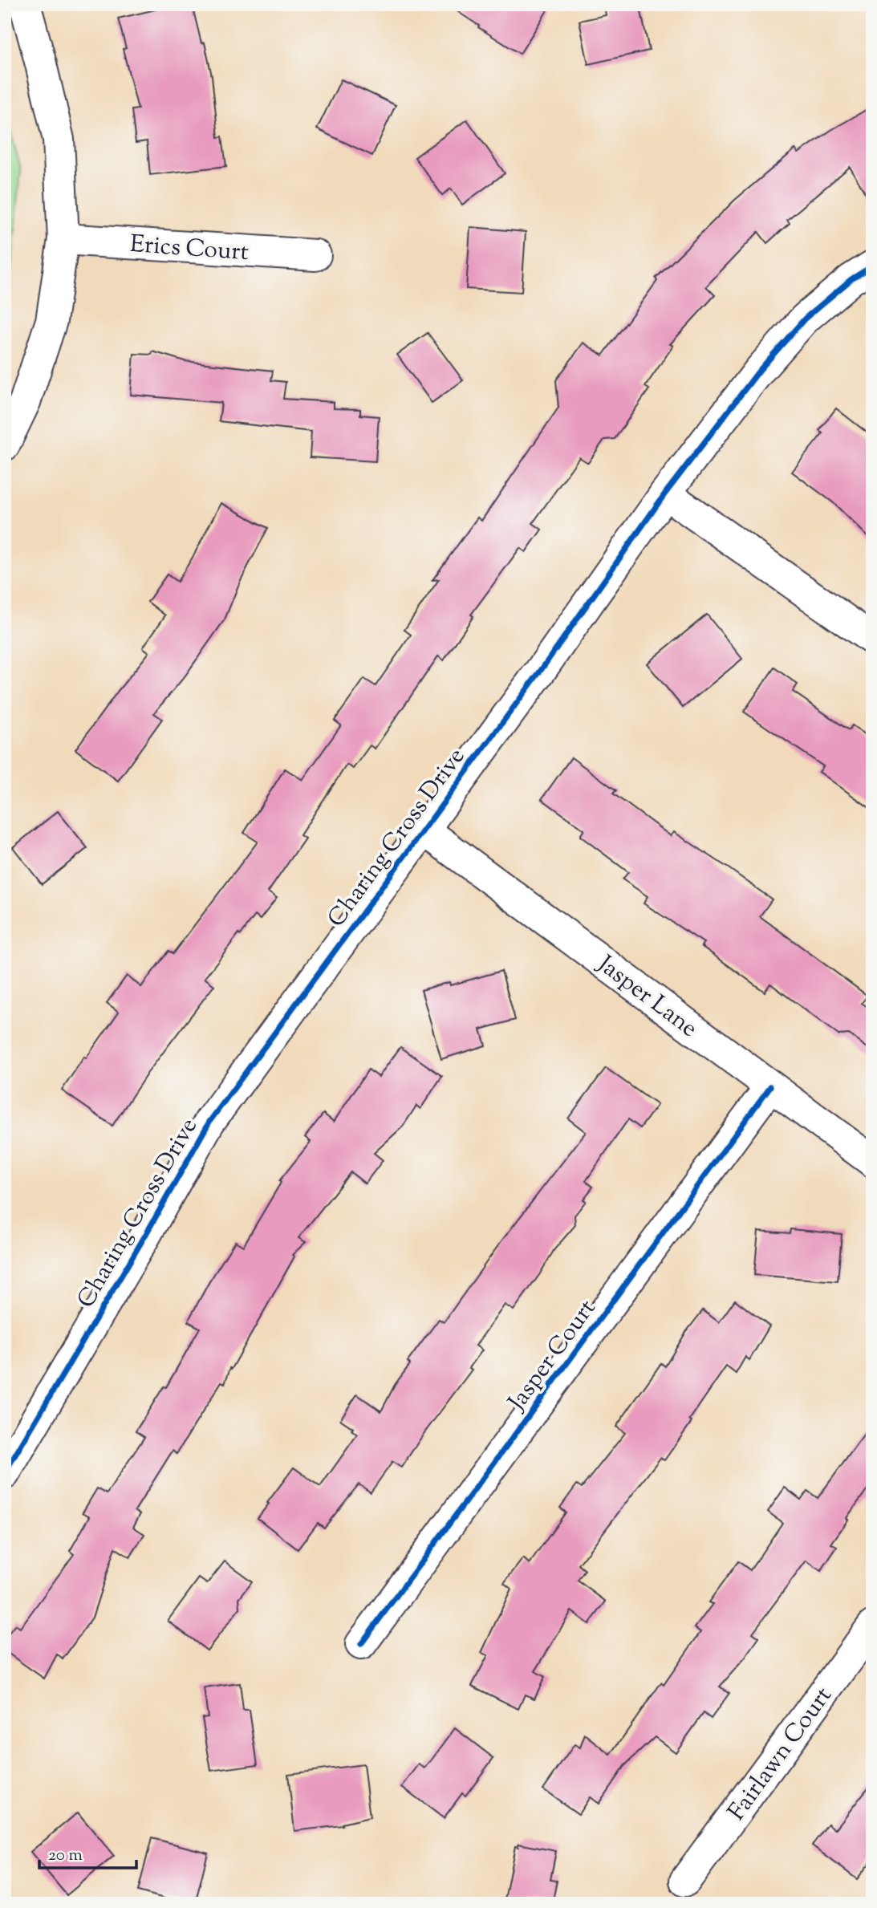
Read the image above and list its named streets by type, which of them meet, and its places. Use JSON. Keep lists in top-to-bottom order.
{
  "streets": {
    "street": [
      "Erics Court",
      "Charing Cross Drive",
      "Jasper Lane",
      "Jasper Court",
      "Fairlawn Court"
    ]
  },
  "crossings": [
    ["Charing Cross Drive", "Jasper Lane"],
    ["Jasper Lane", "Jasper Court"]
  ],
  "scale_bar": "20 m"
}
